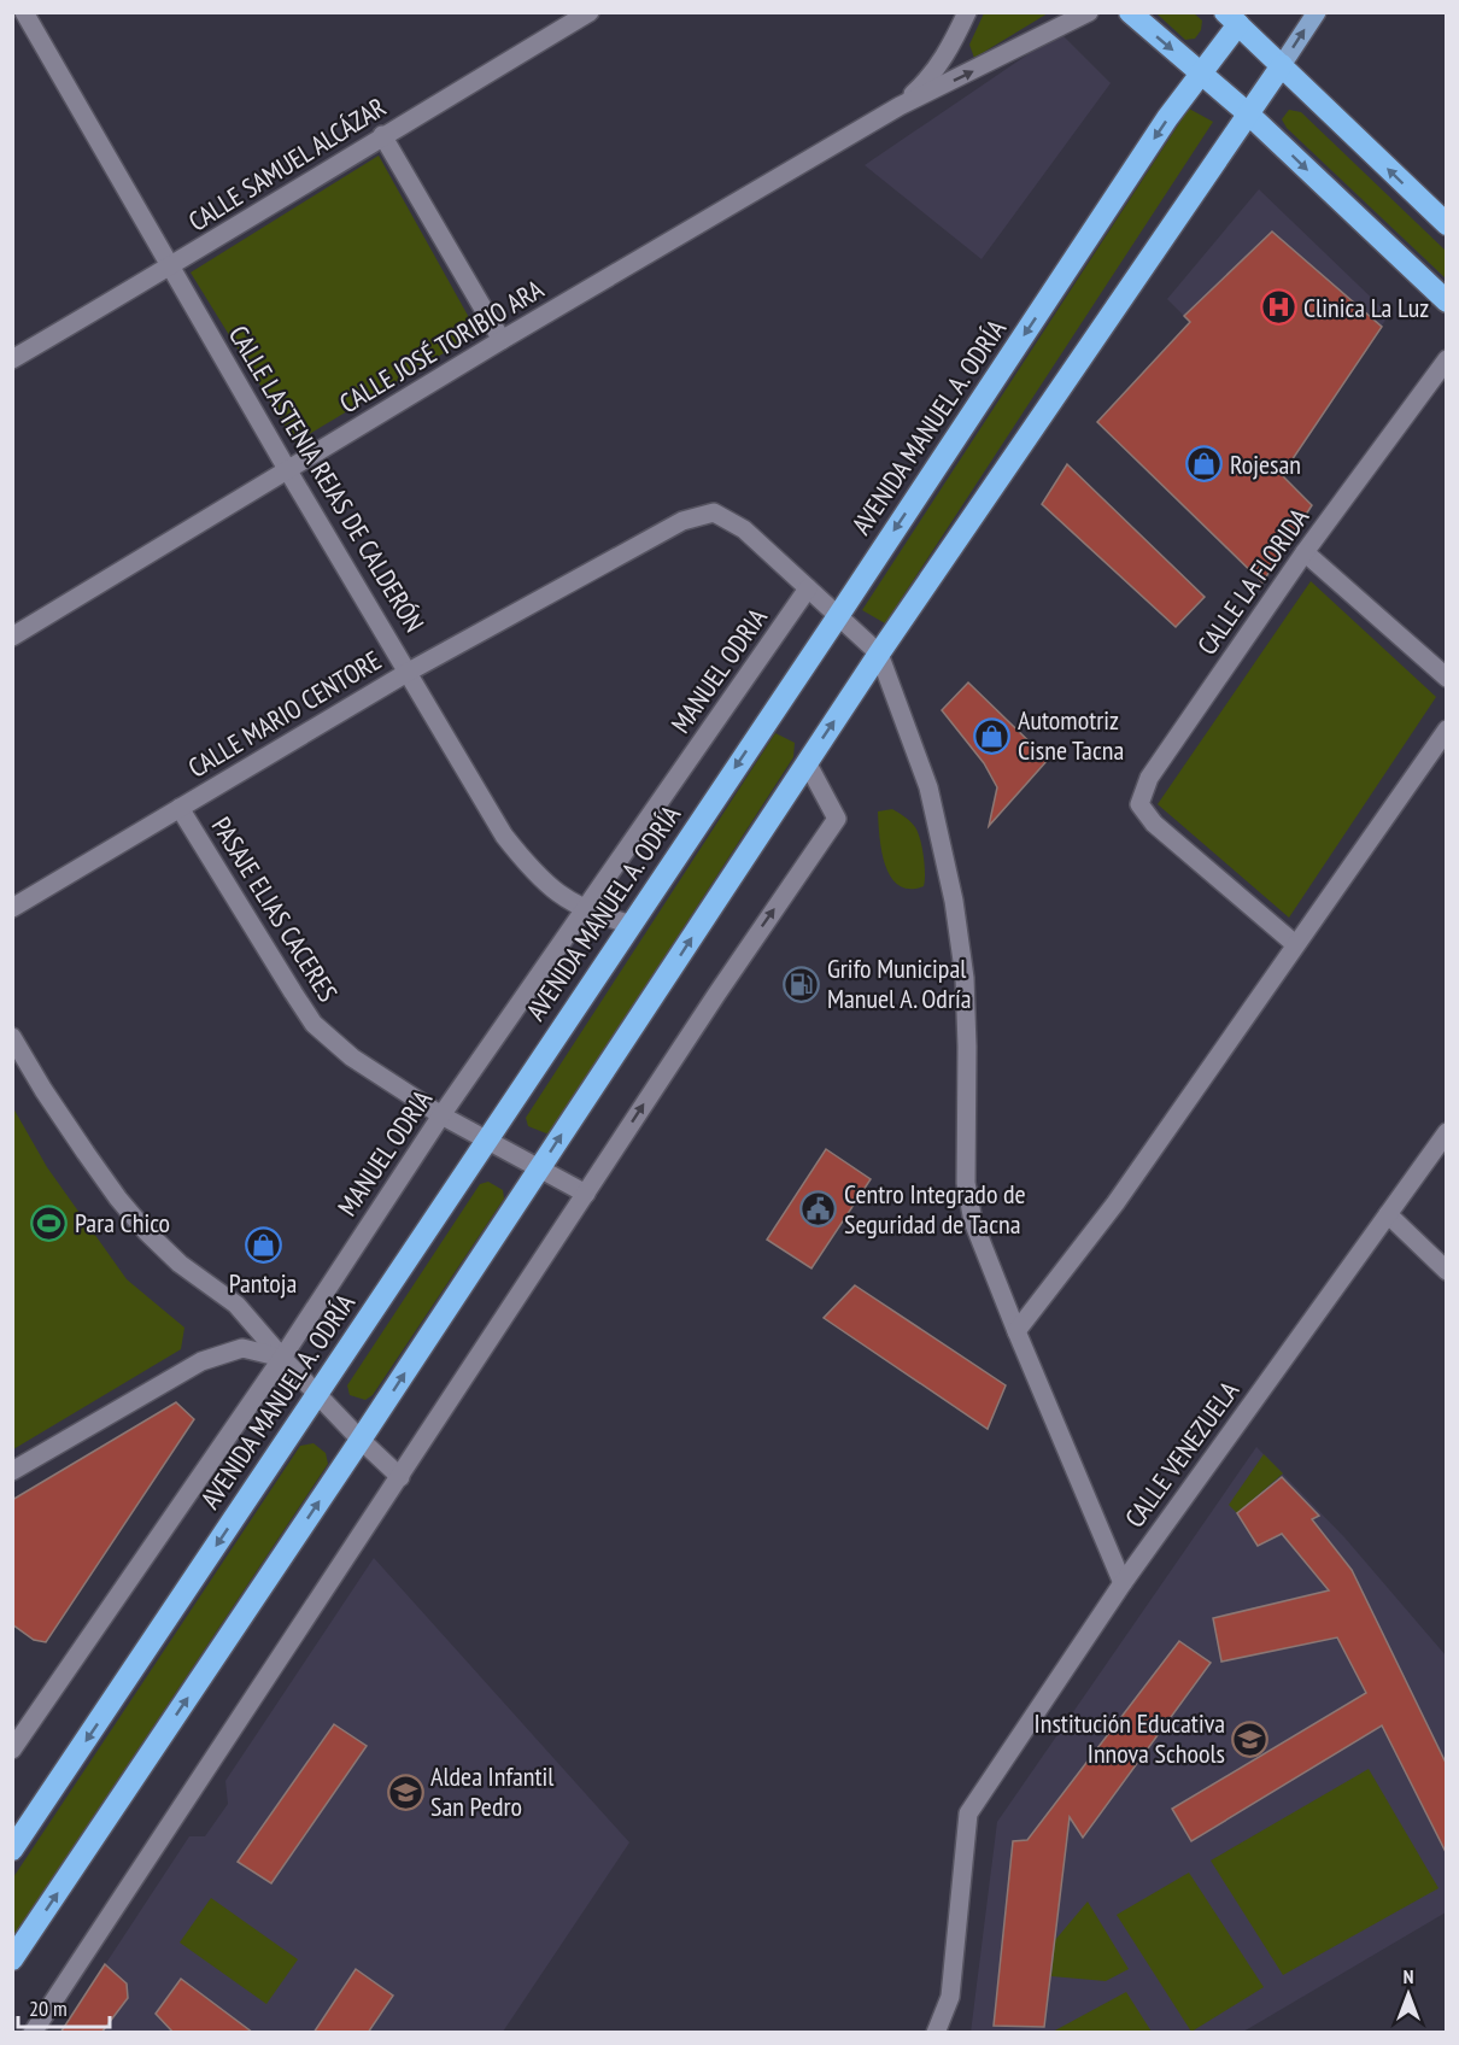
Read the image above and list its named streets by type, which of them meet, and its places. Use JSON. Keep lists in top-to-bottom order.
{
  "streets": {
    "highway": ["AVENIDA MANUEL A. ODRÍA"],
    "street": [
      "CALLE SAMUEL ALCÁZAR",
      "CALLE JOSÉ TORIBIO ARA",
      "CALLE LASTENIA REJAS DE CALDERÓN",
      "CALLE LA FLORIDA",
      "MANUEL ODRIA",
      "CALLE MARIO CENTORE",
      "PASAJE ELIAS CACERES",
      "CALLE VENEZUELA"
    ]
  },
  "crossings": [
    ["CALLE SAMUEL ALCÁZAR", "CALLE LASTENIA REJAS DE CALDERÓN"],
    ["CALLE JOSÉ TORIBIO ARA", "CALLE LASTENIA REJAS DE CALDERÓN"],
    ["AVENIDA MANUEL A. ODRÍA", "CALLE LASTENIA REJAS DE CALDERÓN"],
    ["AVENIDA MANUEL A. ODRÍA", "CALLE MARIO CENTORE"],
    ["AVENIDA MANUEL A. ODRÍA", "PASAJE ELIAS CACERES"],
    ["CALLE LASTENIA REJAS DE CALDERÓN", "MANUEL ODRIA"],
    ["CALLE LASTENIA REJAS DE CALDERÓN", "CALLE MARIO CENTORE"],
    ["MANUEL ODRIA", "CALLE MARIO CENTORE"],
    ["MANUEL ODRIA", "PASAJE ELIAS CACERES"],
    ["CALLE MARIO CENTORE", "PASAJE ELIAS CACERES"]
  ],
  "places": {
    "hospital": ["Clinica La Luz"],
    "shop": ["Rojesan", "Automotriz Cisne Tacna", "Pantoja"],
    "fuel station": ["Grifo Municipal Manuel A. Odría"],
    "public building": ["Centro Integrado de Seguridad de Tacna"],
    "sports": ["Para Chico"],
    "school or university": ["Institución Educativa Innova Schools", "Aldea Infantil San Pedro"]
  },
  "scale_bar": "20 m",
  "north": "top"
}
